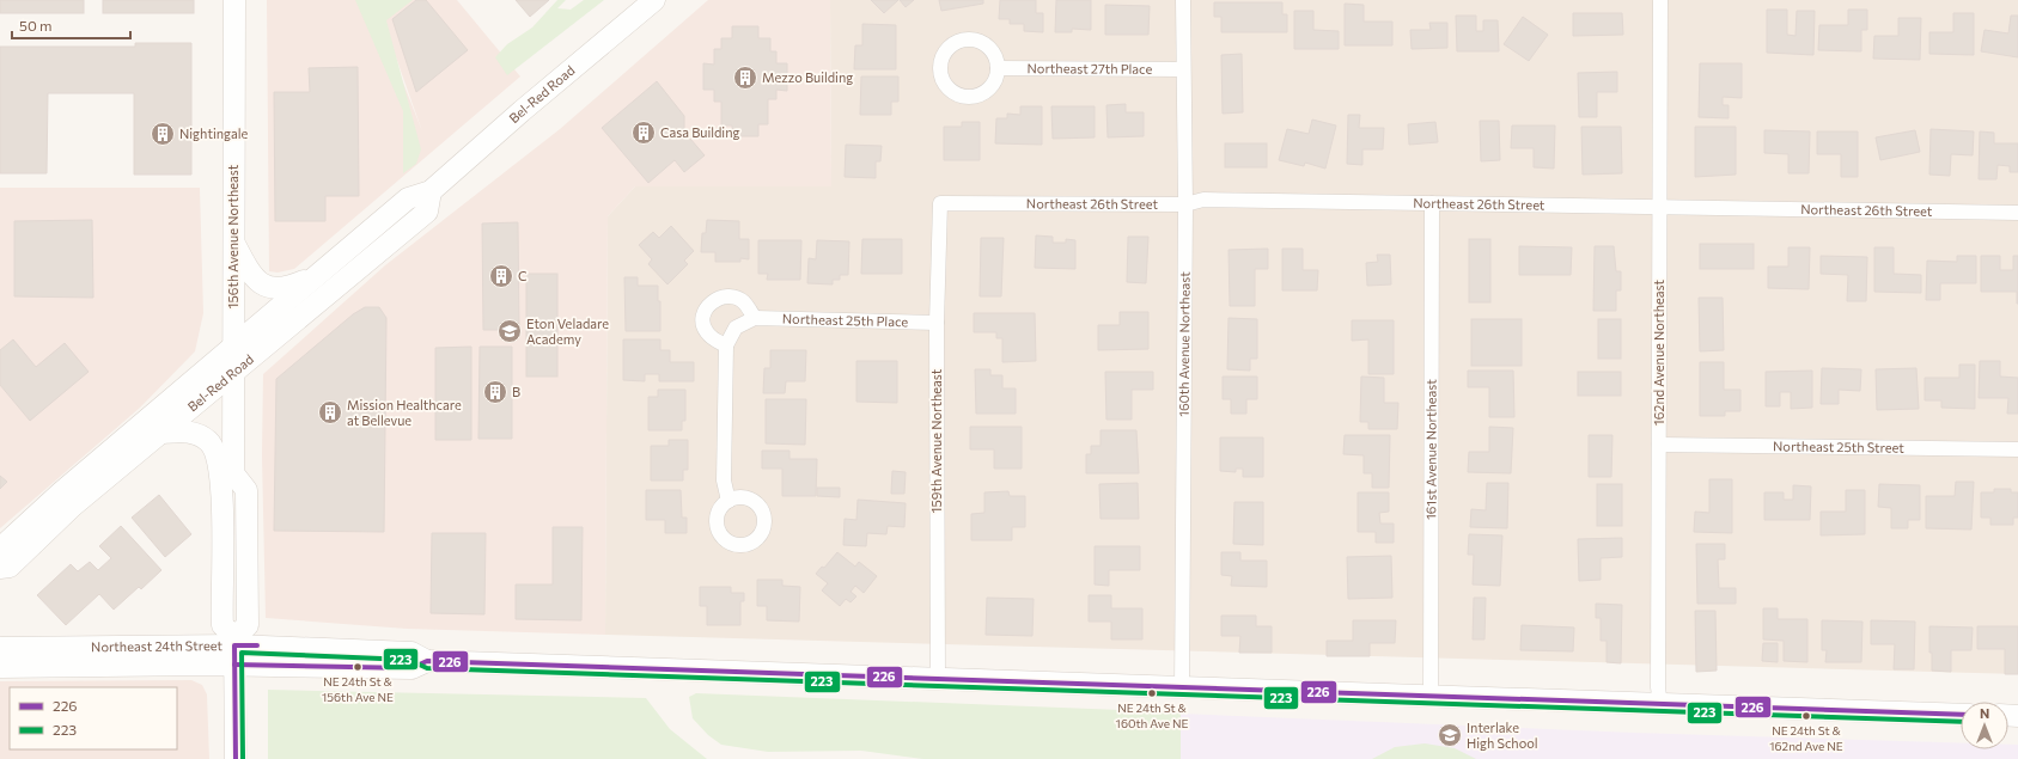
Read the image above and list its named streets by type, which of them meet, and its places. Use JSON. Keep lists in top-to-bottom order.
{
  "streets": {
    "main road": ["Bel-Red Road", "156th Avenue Northeast", "Northeast 24th Street"],
    "street": [
      "Northeast 27th Place",
      "Northeast 26th Street",
      "Northeast 25th Place",
      "160th Avenue Northeast",
      "162nd Avenue Northeast",
      "159th Avenue Northeast",
      "Northeast 25th Street",
      "161st Avenue Northeast"
    ]
  },
  "crossings": [
    ["Northeast 27th Place", "160th Avenue Northeast"],
    ["Bel-Red Road", "156th Avenue Northeast"],
    ["Northeast 26th Street", "160th Avenue Northeast"],
    ["Northeast 26th Street", "162nd Avenue Northeast"],
    ["Northeast 26th Street", "159th Avenue Northeast"],
    ["Northeast 26th Street", "161st Avenue Northeast"],
    ["156th Avenue Northeast", "Northeast 24th Street"],
    ["Northeast 25th Place", "159th Avenue Northeast"],
    ["160th Avenue Northeast", "Northeast 24th Street"],
    ["162nd Avenue Northeast", "Northeast 25th Street"],
    ["162nd Avenue Northeast", "Northeast 24th Street"],
    ["159th Avenue Northeast", "Northeast 24th Street"],
    ["161st Avenue Northeast", "Northeast 24th Street"]
  ],
  "places": {
    "building": [
      "Mezzo Building",
      "Casa Building",
      "Nightingale",
      "C",
      "B",
      "Mission Healthcare at Bellevue"
    ],
    "school or university": ["Eton Veladare Academy", "Interlake High School"],
    "other": ["NE 24th St & 156th Ave NE", "NE 24th St & 160th Ave NE", "NE 24th St & 162nd Ave NE"]
  },
  "lines": ["transit line 226", "transit line 223"],
  "legend": ["226", "223"],
  "scale_bar": "50 m",
  "north": "top"
}
